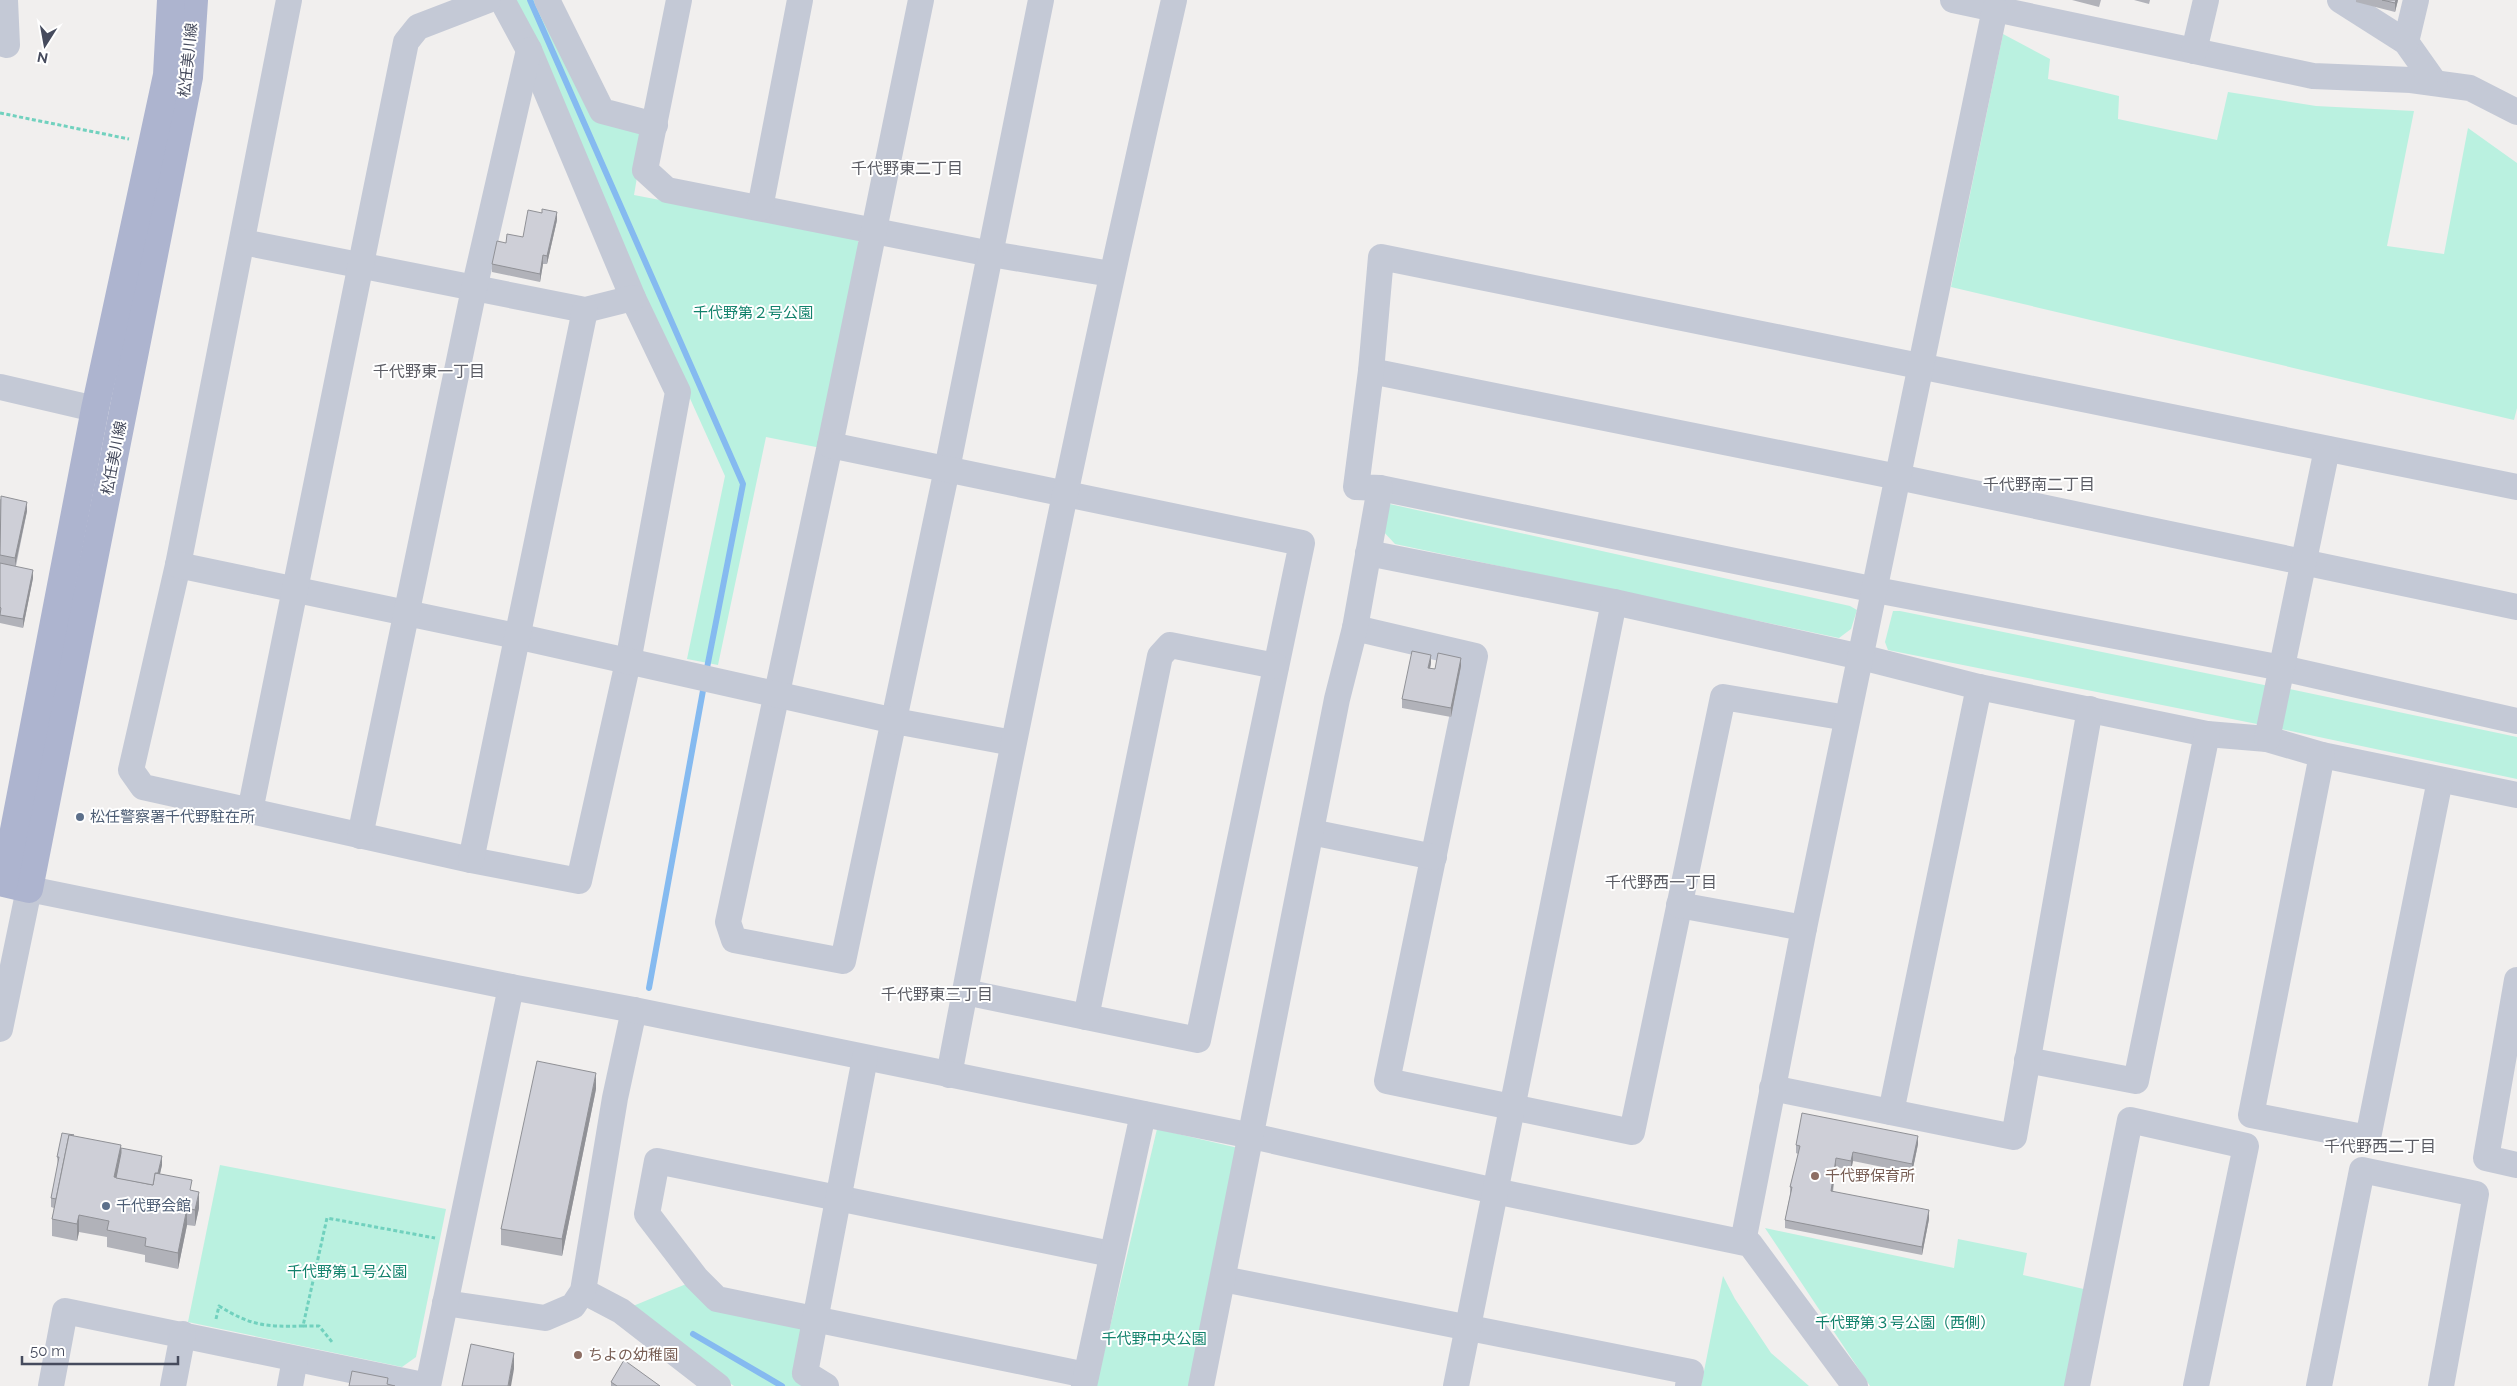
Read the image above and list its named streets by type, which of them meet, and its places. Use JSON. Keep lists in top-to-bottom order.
{
  "streets": {
    "main road": ["松任美川線"]
  },
  "districts": [
    "千代野東二丁目",
    "千代野東一丁目",
    "千代野南二丁目",
    "千代野西一丁目",
    "千代野東三丁目",
    "千代野西二丁目"
  ],
  "parks": [
    "千代野第２号公園",
    "千代野第１号公園",
    "千代野第３号公園（西側）",
    "千代野中央公園"
  ],
  "places": [
    "松任警察署千代野駐在所",
    "千代野保育所",
    "千代野会館",
    "ちよの幼稚園"
  ],
  "scale_bar": "50 m",
  "north": "bottom"
}
